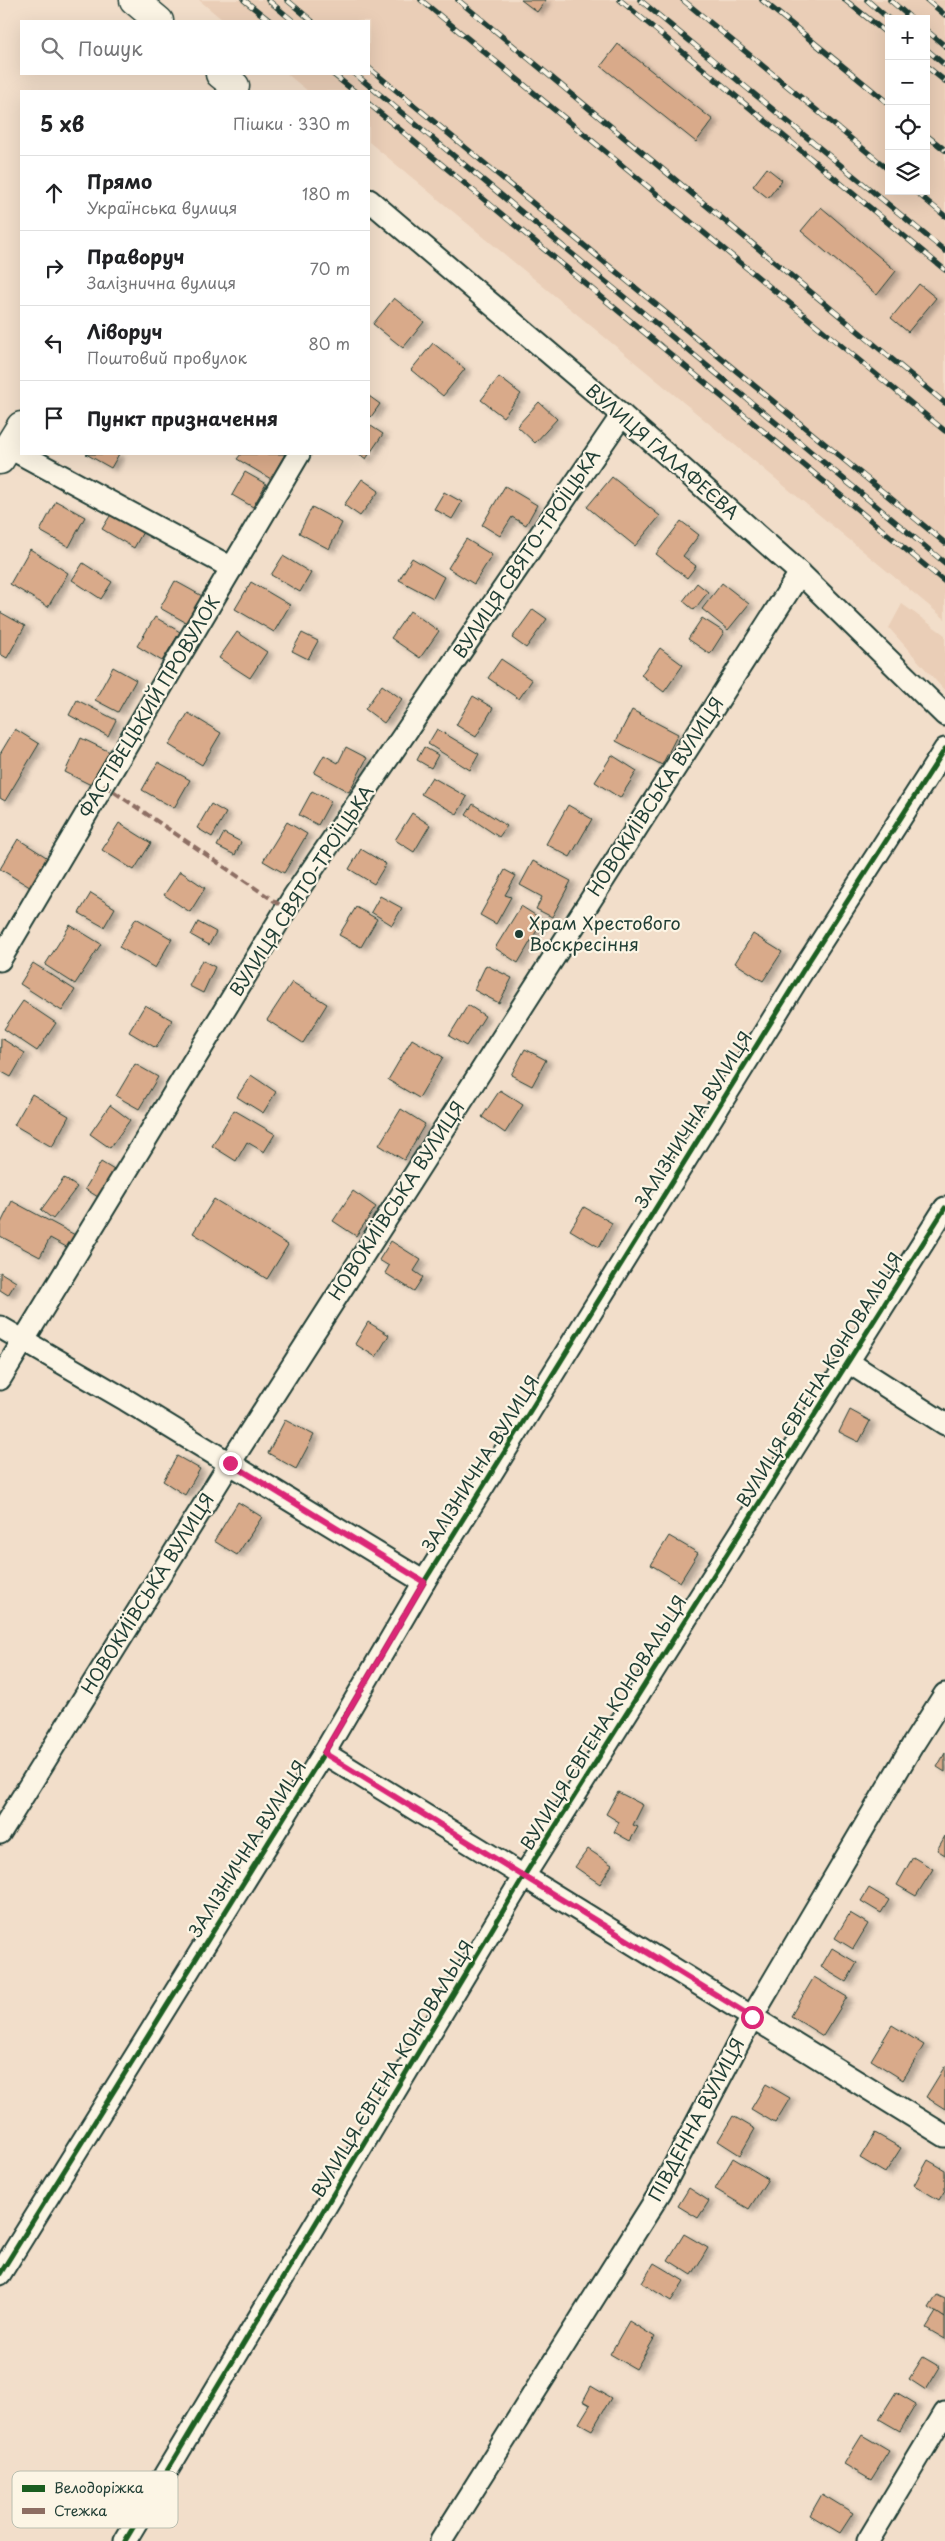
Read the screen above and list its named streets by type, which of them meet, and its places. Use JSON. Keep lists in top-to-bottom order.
{
  "streets": {
    "street": [
      "ВУЛИЦЯ ГАЛАФЕЄВА",
      "ВУЛИЦЯ СВЯТО-ТРОЇЦЬКА",
      "ФАСТІВЕЦЬКИЙ ПРОВУЛОК",
      "НОВОКИЇВСЬКА ВУЛИЦЯ",
      "ЗАЛІЗНИЧНА ВУЛИЦЯ",
      "ВУЛИЦЯ ЄВГЕНА КОНОВАЛЬЦЯ",
      "ПІВДЕННА ВУЛИЦЯ"
    ]
  },
  "crossings": [
    ["ВУЛИЦЯ ГАЛАФЕЄВА", "ВУЛИЦЯ СВЯТО-ТРОЇЦЬКА"],
    ["ВУЛИЦЯ ГАЛАФЕЄВА", "НОВОКИЇВСЬКА ВУЛИЦЯ"]
  ],
  "places": ["Храм Хрестового Воскресіння"],
  "legend": ["Велодоріжка", "Стежка"],
  "page": {
    "map_buttons": ["+", "−"],
    "search": "Пошук",
    "heading": ["5 хв", "Пішки · 330 m"],
    "list": [
      ["Прямо", "Українська вулиця", "180 m"],
      ["Праворуч", "Залізнична вулиця", "70 m"],
      ["Ліворуч", "Поштовий провулок", "80 m"],
      "Пункт призначення"
    ]
  }
}
